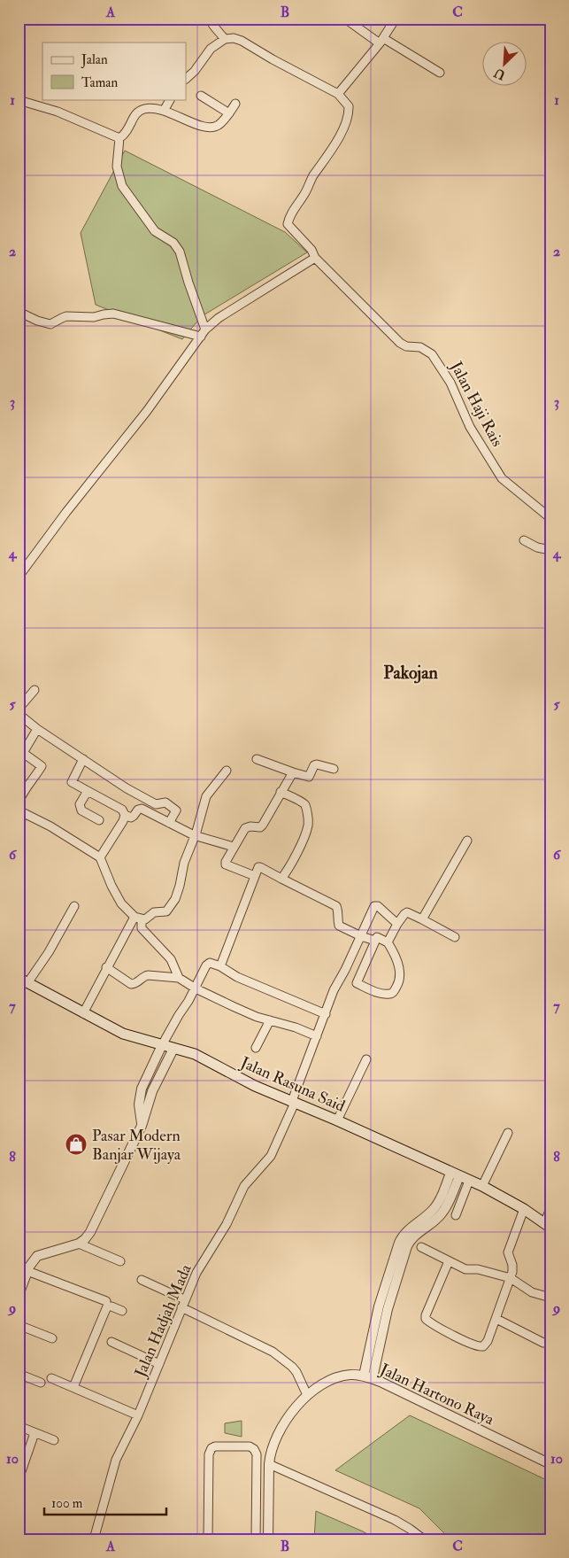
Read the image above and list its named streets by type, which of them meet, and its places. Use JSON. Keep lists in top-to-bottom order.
{
  "streets": {
    "main road": ["Jalan Rasuna Said"],
    "street": ["Jalan Haji Rais", "Jalan Hadjah Mada", "Jalan Hartono Raya"]
  },
  "crossings": [
    ["Jalan Rasuna Said", "Jalan Hadjah Mada"]
  ],
  "districts": ["Pakojan"],
  "places": {
    "shop": ["Pasar Modern Banjar Wijaya"]
  },
  "legend": ["Jalan", "Taman"],
  "scale_bar": "100 m",
  "north": "bottom left",
  "grid": {
    "columns": ["A", "B", "C"],
    "rows": [
      "1",
      "2",
      "3",
      "4",
      "5",
      "6",
      "7",
      "8",
      "9",
      "10"
    ]
  }
}
